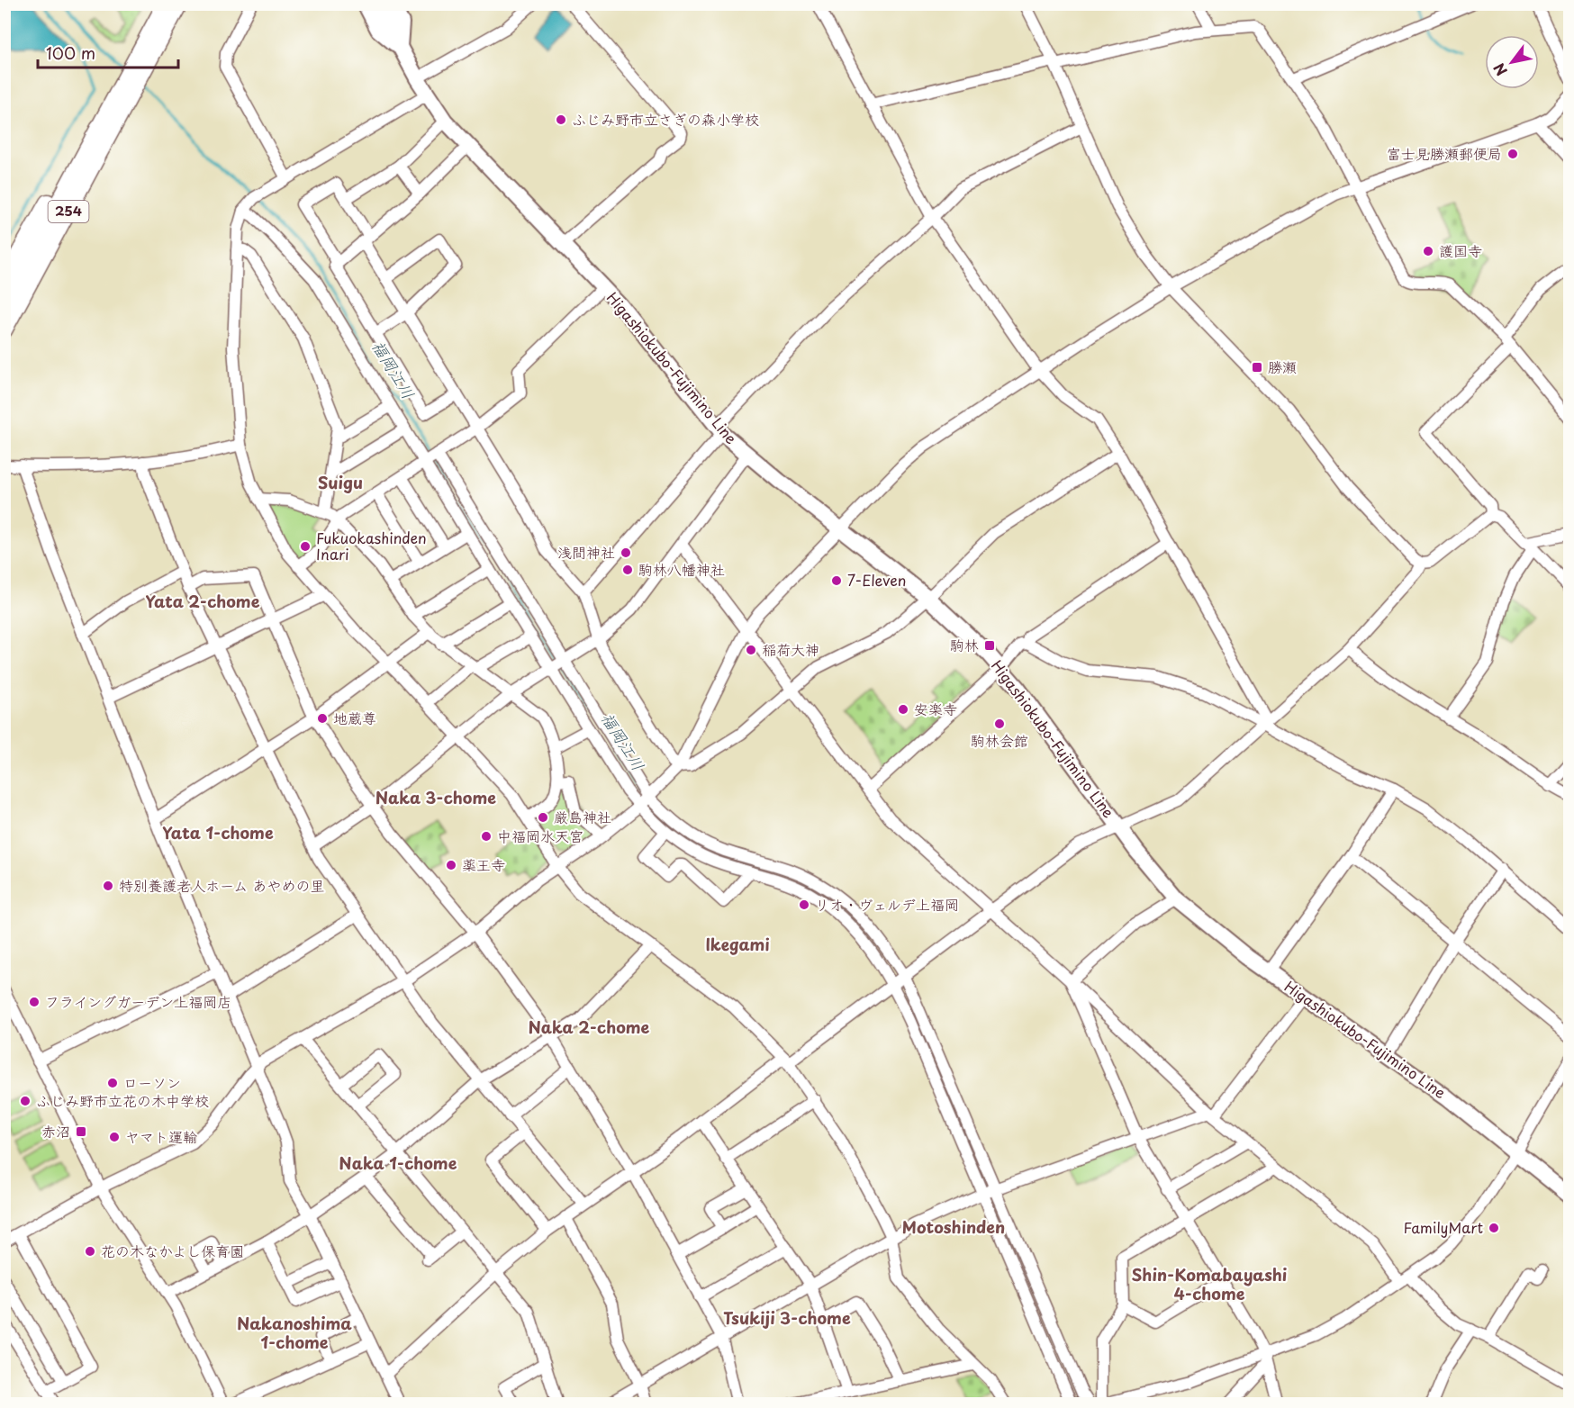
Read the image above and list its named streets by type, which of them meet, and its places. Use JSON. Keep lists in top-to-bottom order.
{
  "streets": {
    "highway": ["254"],
    "main road": ["Higashiokubo-Fujimino Line"]
  },
  "districts": [
    "Suigu",
    "Yata 2-chome",
    "Naka 3-chome",
    "Yata 1-chome",
    "Ikegami",
    "Naka 2-chome",
    "Naka 1-chome",
    "Motoshinden",
    "Shin-Komabayashi 4-chome",
    "Tsukiji 3-chome",
    "Nakanoshima 1-chome"
  ],
  "water": ["福岡江川"],
  "places": {
    "other": [
      "ふじみ野市立さぎの森小学校",
      "富士見勝瀬郵便局",
      "護国寺",
      "Fukuokashinden Inari",
      "浅間神社",
      "駒林八幡神社",
      "7-Eleven",
      "稲荷大神",
      "安楽寺",
      "地蔵尊",
      "駒林会館",
      "厳島神社",
      "中福岡水天宮",
      "薬王寺",
      "特別養護老人ホーム あやめの里",
      "リオ・ヴェルデ上福岡",
      "フライングガーデン上福岡店",
      "ローソン",
      "ふじみ野市立花の木中学校",
      "ヤマト運輸",
      "FamilyMart",
      "花の木なかよし保育園"
    ],
    "transit": ["勝瀬", "駒林", "赤沼"]
  },
  "scale_bar": "100 m",
  "north": "bottom left"
}
